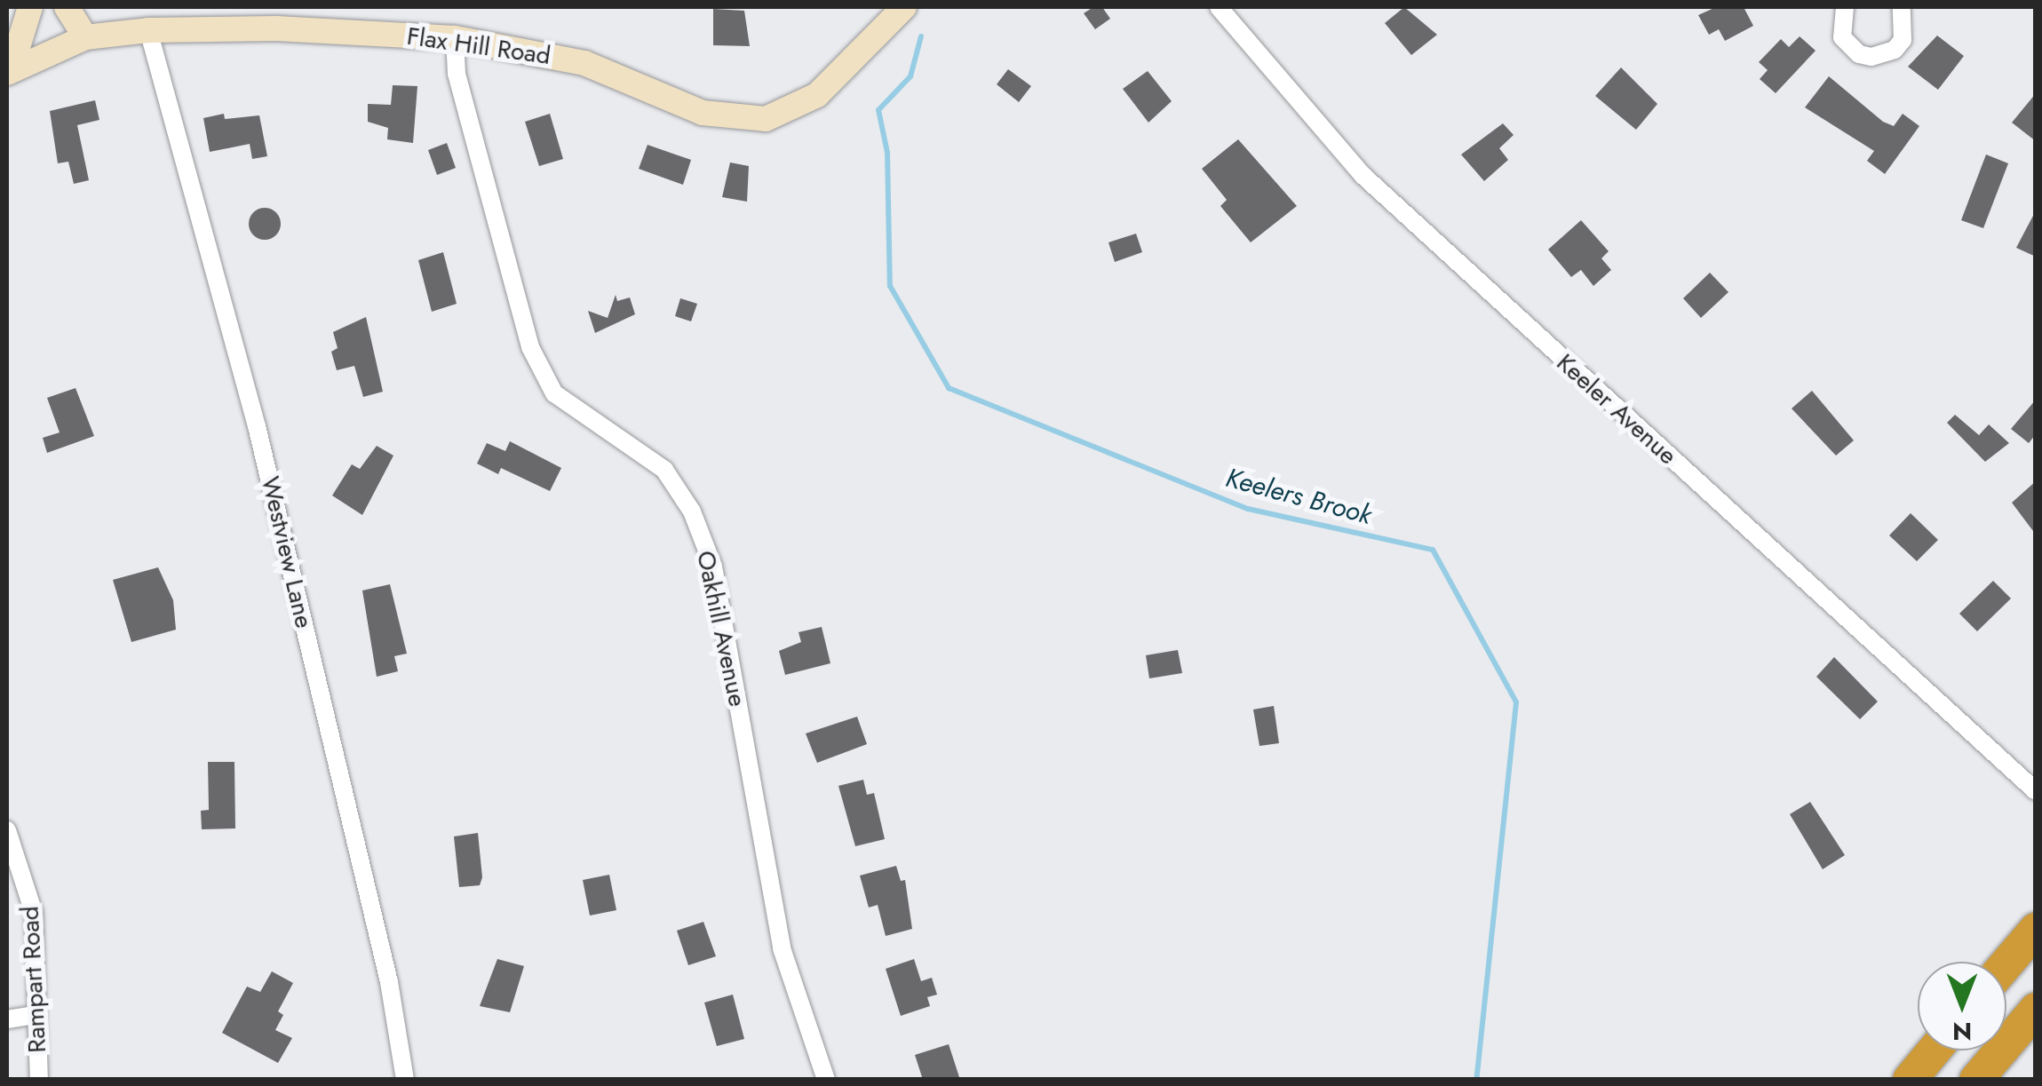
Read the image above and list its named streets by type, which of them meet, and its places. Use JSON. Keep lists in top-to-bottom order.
{
  "streets": {
    "main road": ["Flax Hill Road"],
    "street": [
      "Keeler Avenue",
      "Westview Lane",
      "Oakhill Avenue",
      "Rampart Road"
    ]
  },
  "crossings": [
    ["Flax Hill Road", "Westview Lane"],
    ["Flax Hill Road", "Oakhill Avenue"]
  ],
  "water": ["Keelers Brook"],
  "north": "bottom"
}
